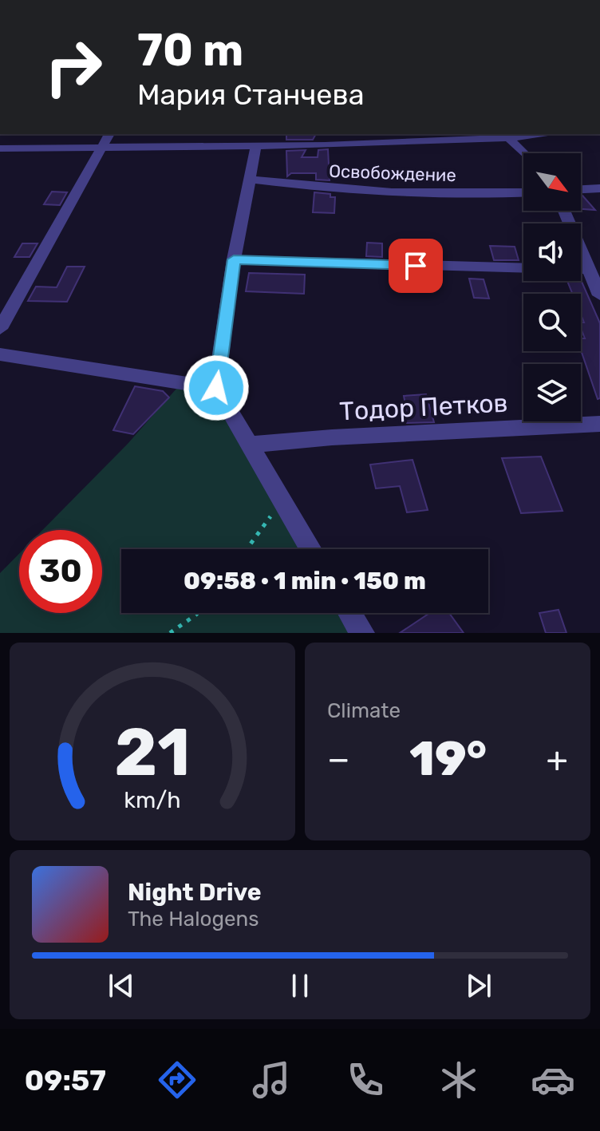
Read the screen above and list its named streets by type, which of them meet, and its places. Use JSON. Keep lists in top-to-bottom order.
{
  "streets": {
    "street": ["Освобождение", "Тодор Петков"]
  },
  "north": "bottom right",
  "page": {
    "turn": ["70 m", "Мария Станчева"],
    "limit": "30",
    "trip": "09:58 · 1 min · 150 m",
    "tile": "Climate",
    "heat": ["−", "19°", "+"],
    "song": ["Night Drive", "The Halogens"],
    "tabs": "09:57",
    "gauge": ["21", "km/h"]
  }
}
